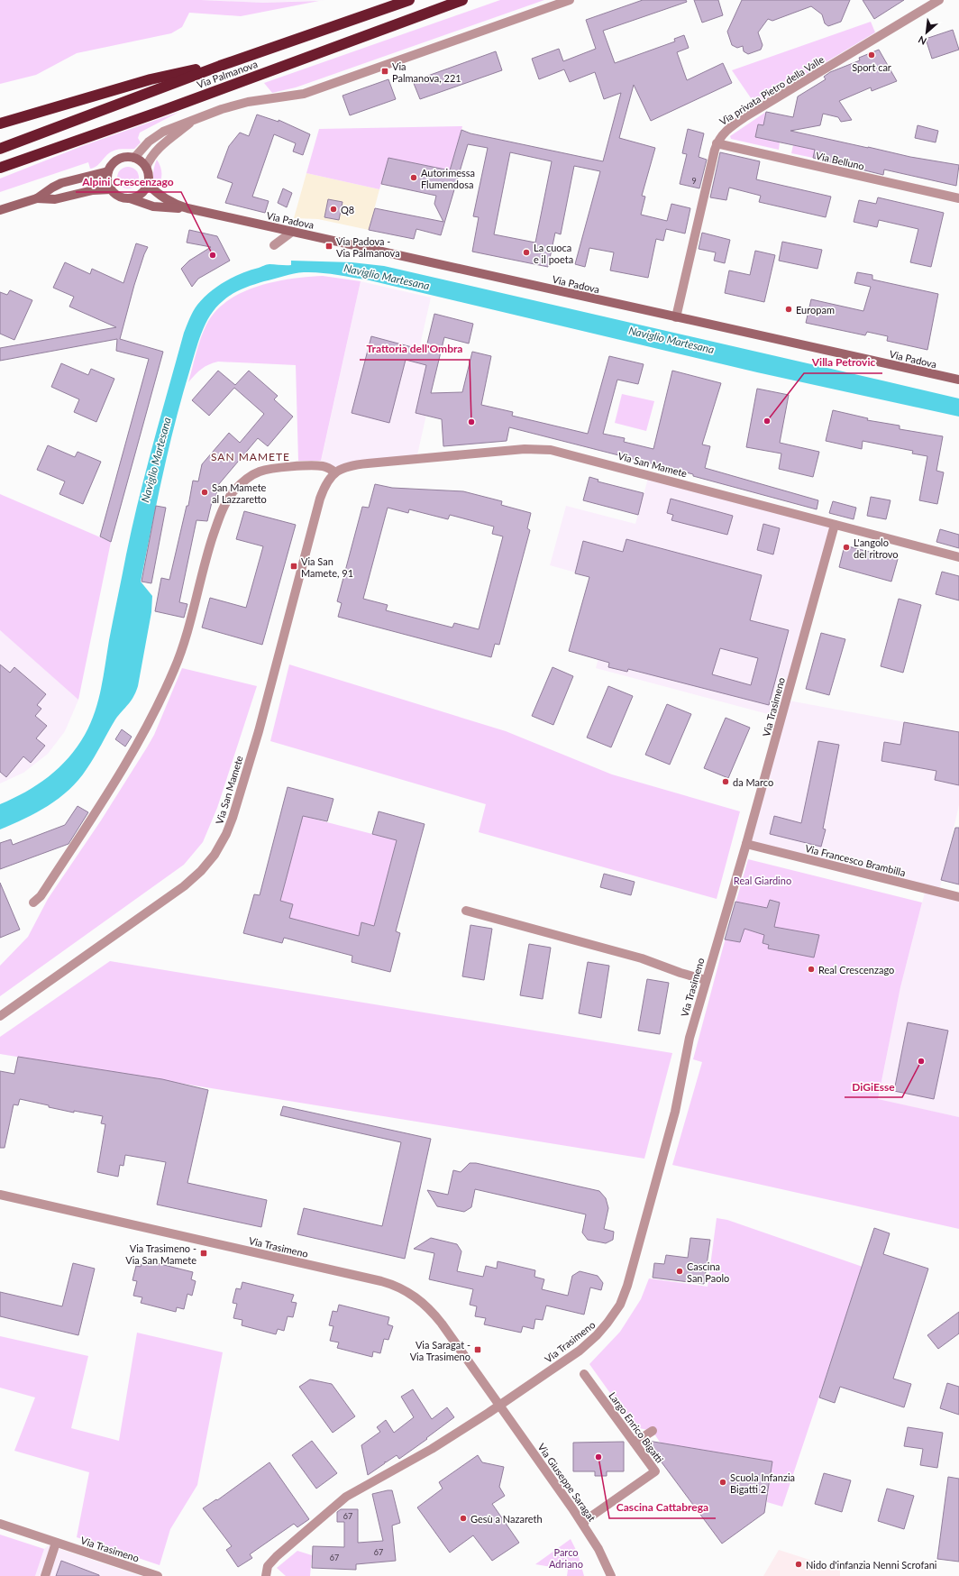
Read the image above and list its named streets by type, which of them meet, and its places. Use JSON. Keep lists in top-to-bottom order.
{
  "streets": {
    "highway": ["Via Palmanova"],
    "street": [
      "Via privata Pietro della Valle",
      "Via Belluno",
      "Via Padova",
      "Via San Mamete",
      "Via Trasimeno",
      "Via Francesco Brambilla",
      "Largo Enrico Bigatti",
      "Via Giuseppe Saragat"
    ]
  },
  "crossings": [
    ["Via privata Pietro della Valle", "Via Belluno"],
    ["Via privata Pietro della Valle", "Via Padova"],
    ["Via San Mamete", "Via Trasimeno"],
    ["Via Trasimeno", "Via Francesco Brambilla"],
    ["Via Trasimeno", "Via Giuseppe Saragat"],
    ["Largo Enrico Bigatti", "Via Giuseppe Saragat"]
  ],
  "districts": ["SAN MAMETE"],
  "water": ["Naviglio Martesana"],
  "parks": ["Real Giardino", "Parco Adriano"],
  "places": {
    "other": [
      "Sport car",
      "Autorimessa Flumendosa",
      "Q8",
      "La cuoca e il poeta",
      "Alpini Crescenzago",
      "Europam",
      "Villa Petrovic",
      "Trattoria dell'Ombra",
      "San Mamete al Lazzaretto",
      "L'angolo del ritrovo",
      "da Marco",
      "Real Crescenzago",
      "DiGiEsse",
      "Cascina San Paolo",
      "Cascina Cattabrega",
      "Scuola Infanzia Bigatti 2",
      "Gesù a Nazareth",
      "Nido d'infanzia Nenni Scrofani"
    ],
    "transit": [
      "Via Palmanova, 221",
      "Via Padova - Via Palmanova",
      "Via San Mamete, 91",
      "Via Trasimeno - Via San Mamete",
      "Via Saragat - Via Trasimeno"
    ]
  },
  "house_numbers": [
    "9",
    "67",
    "67",
    "67"
  ],
  "north": "bottom left"
}
